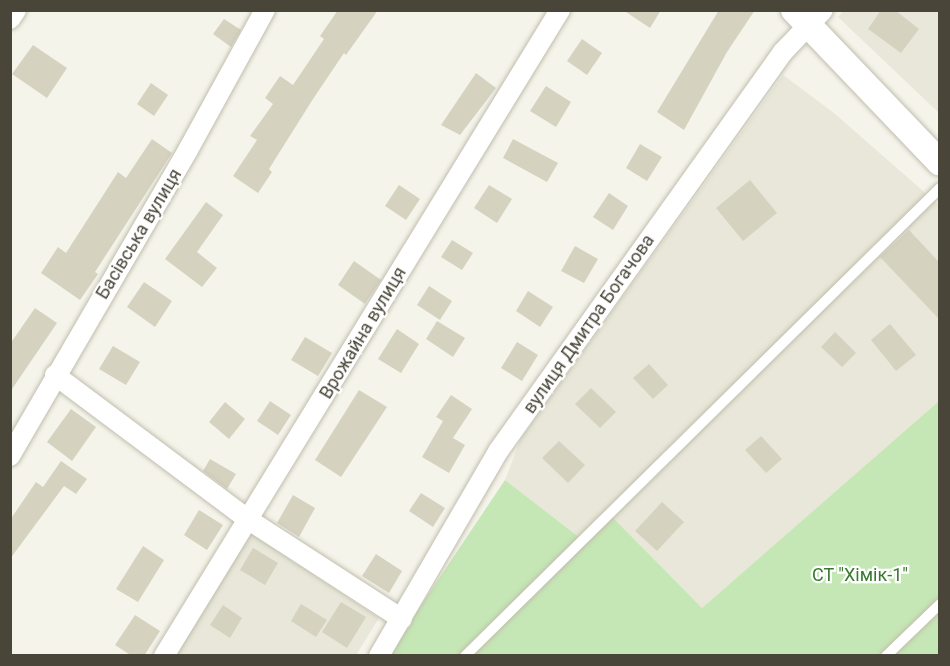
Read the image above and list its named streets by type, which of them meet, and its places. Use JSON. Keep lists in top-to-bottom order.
{
  "streets": {
    "street": ["Басівська вулиця", "вулиця Дмитра Богачова", "Врожайна вулиця"]
  },
  "parks": ["СТ \"Хімік-1\""]
}
